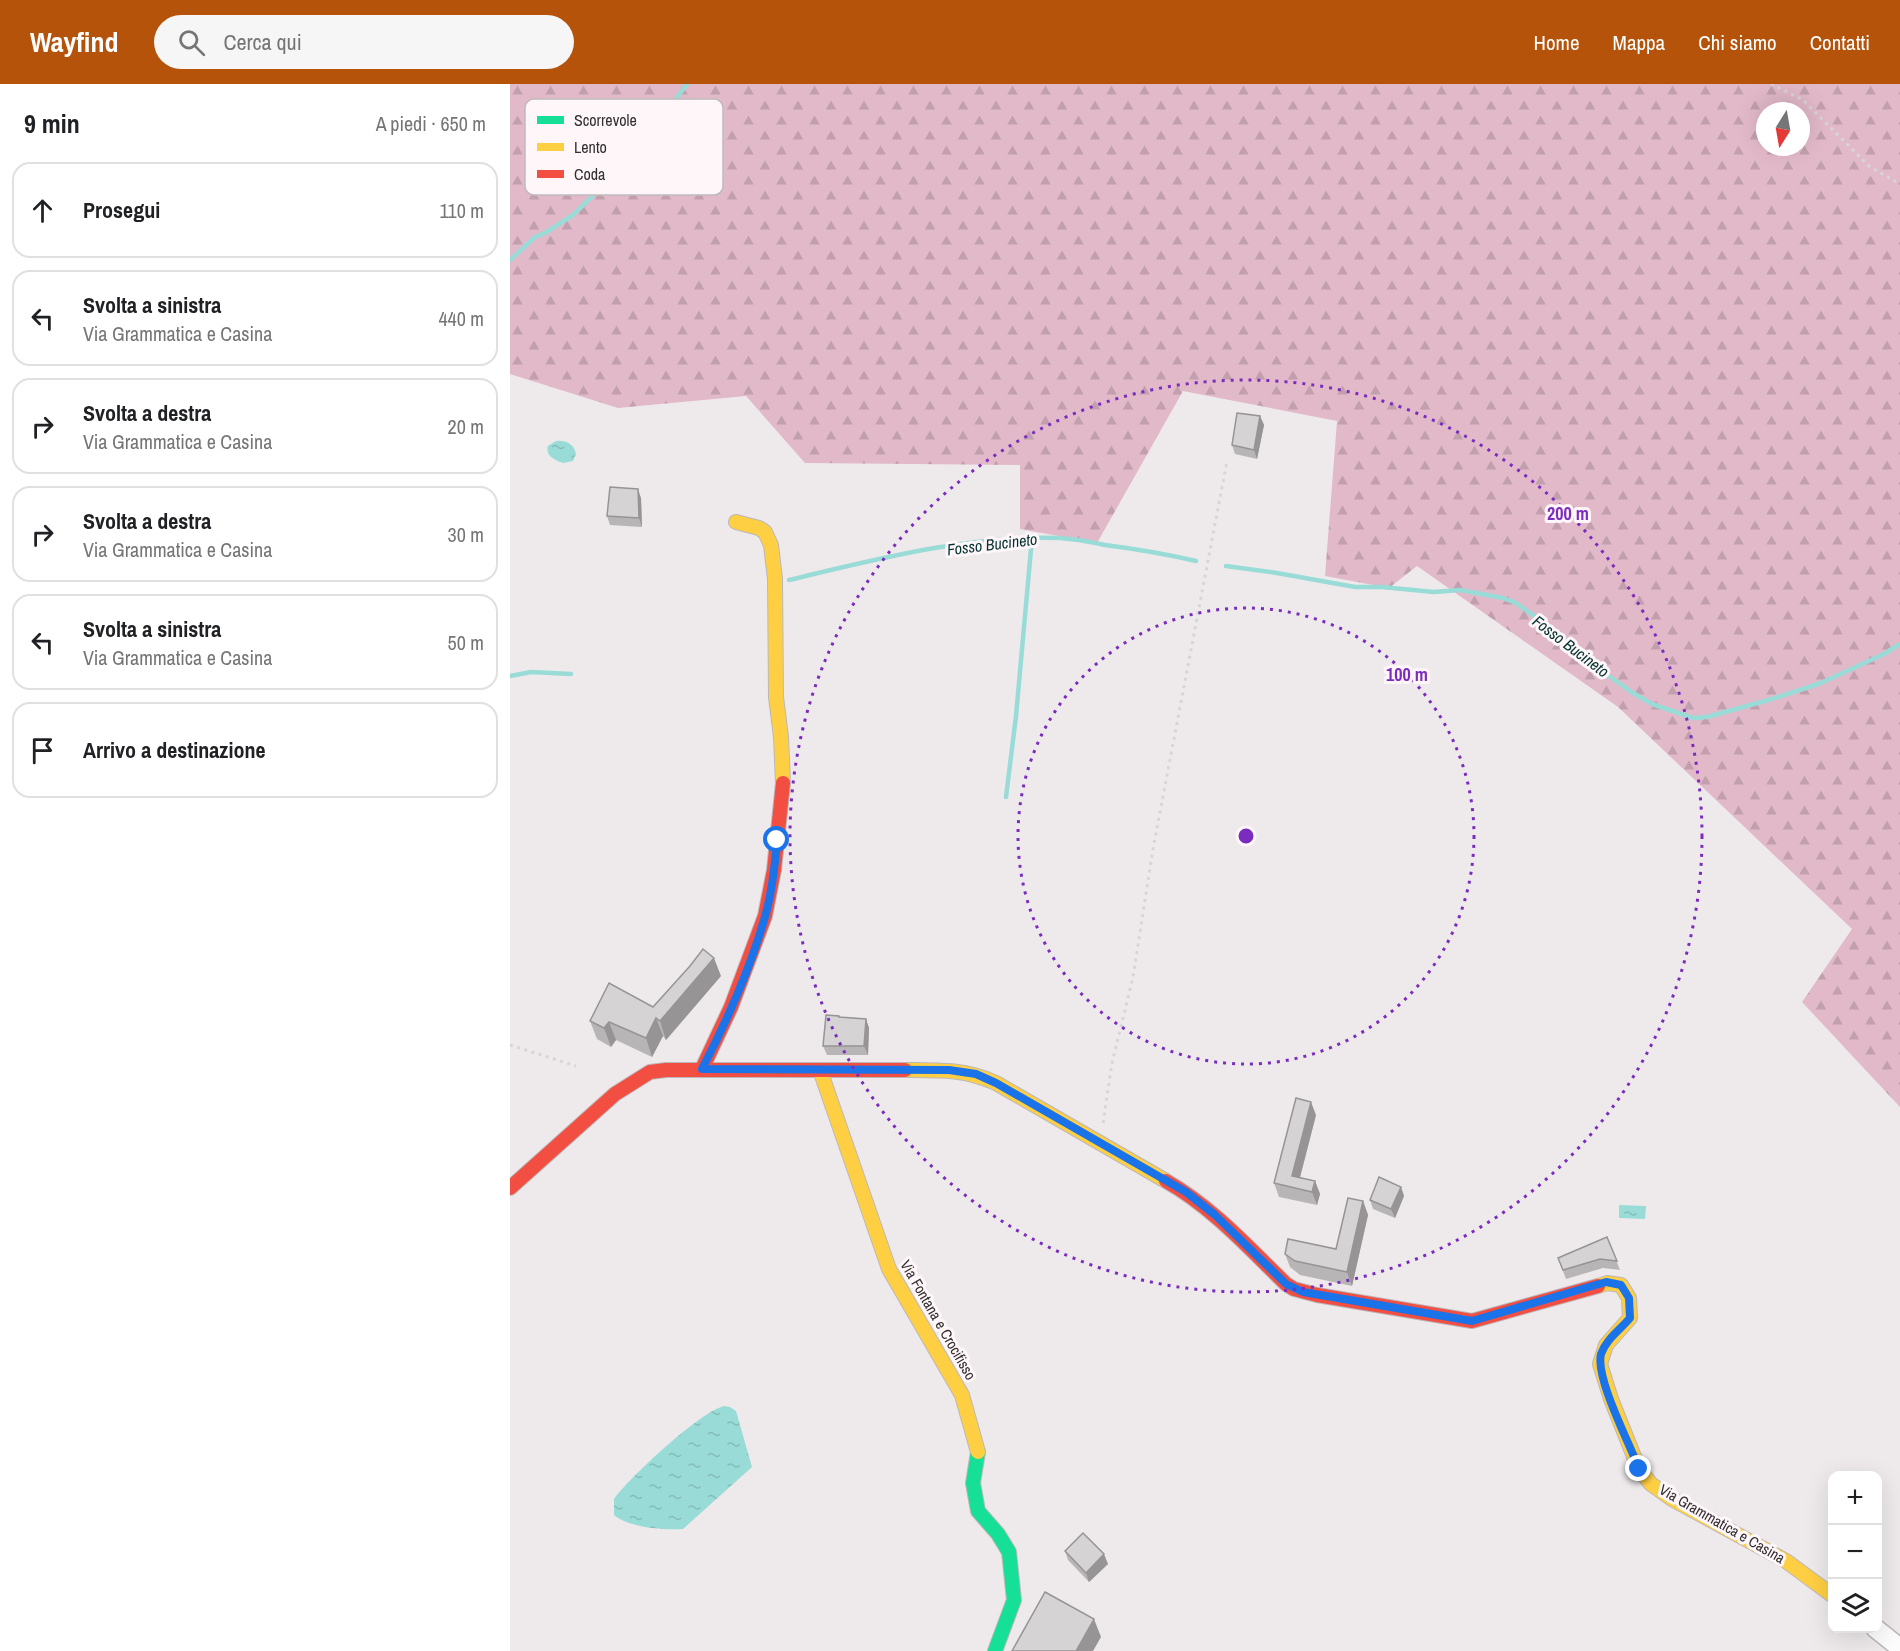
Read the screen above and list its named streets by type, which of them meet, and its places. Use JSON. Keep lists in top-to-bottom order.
{
  "streets": {
    "street": ["Via Fontana e Crocifisso", "Via Grammatica e Casina"]
  },
  "crossings": [
    ["Via Fontana e Crocifisso", "Via Grammatica e Casina"]
  ],
  "water": ["Fosso Bucineto"],
  "legend": ["Scorrevole", "Lento", "Coda"],
  "north": "bottom",
  "page": {
    "header": "Wayfind",
    "search": "Cerca qui",
    "nav": [
      "Home",
      "Mappa",
      "Chi siamo",
      "Contatti"
    ],
    "heading": ["9 min", "A piedi · 650 m"],
    "list": [
      ["Prosegui", "110 m"],
      ["Svolta a sinistra", "Via Grammatica e Casina", "440 m"],
      ["Svolta a destra", "Via Grammatica e Casina", "20 m"],
      ["Svolta a destra", "Via Grammatica e Casina", "30 m"],
      ["Svolta a sinistra", "Via Grammatica e Casina", "50 m"],
      "Arrivo a destinazione"
    ],
    "map_buttons": ["+", "−"]
  },
  "rings": ["200 m", "100 m"]
}
